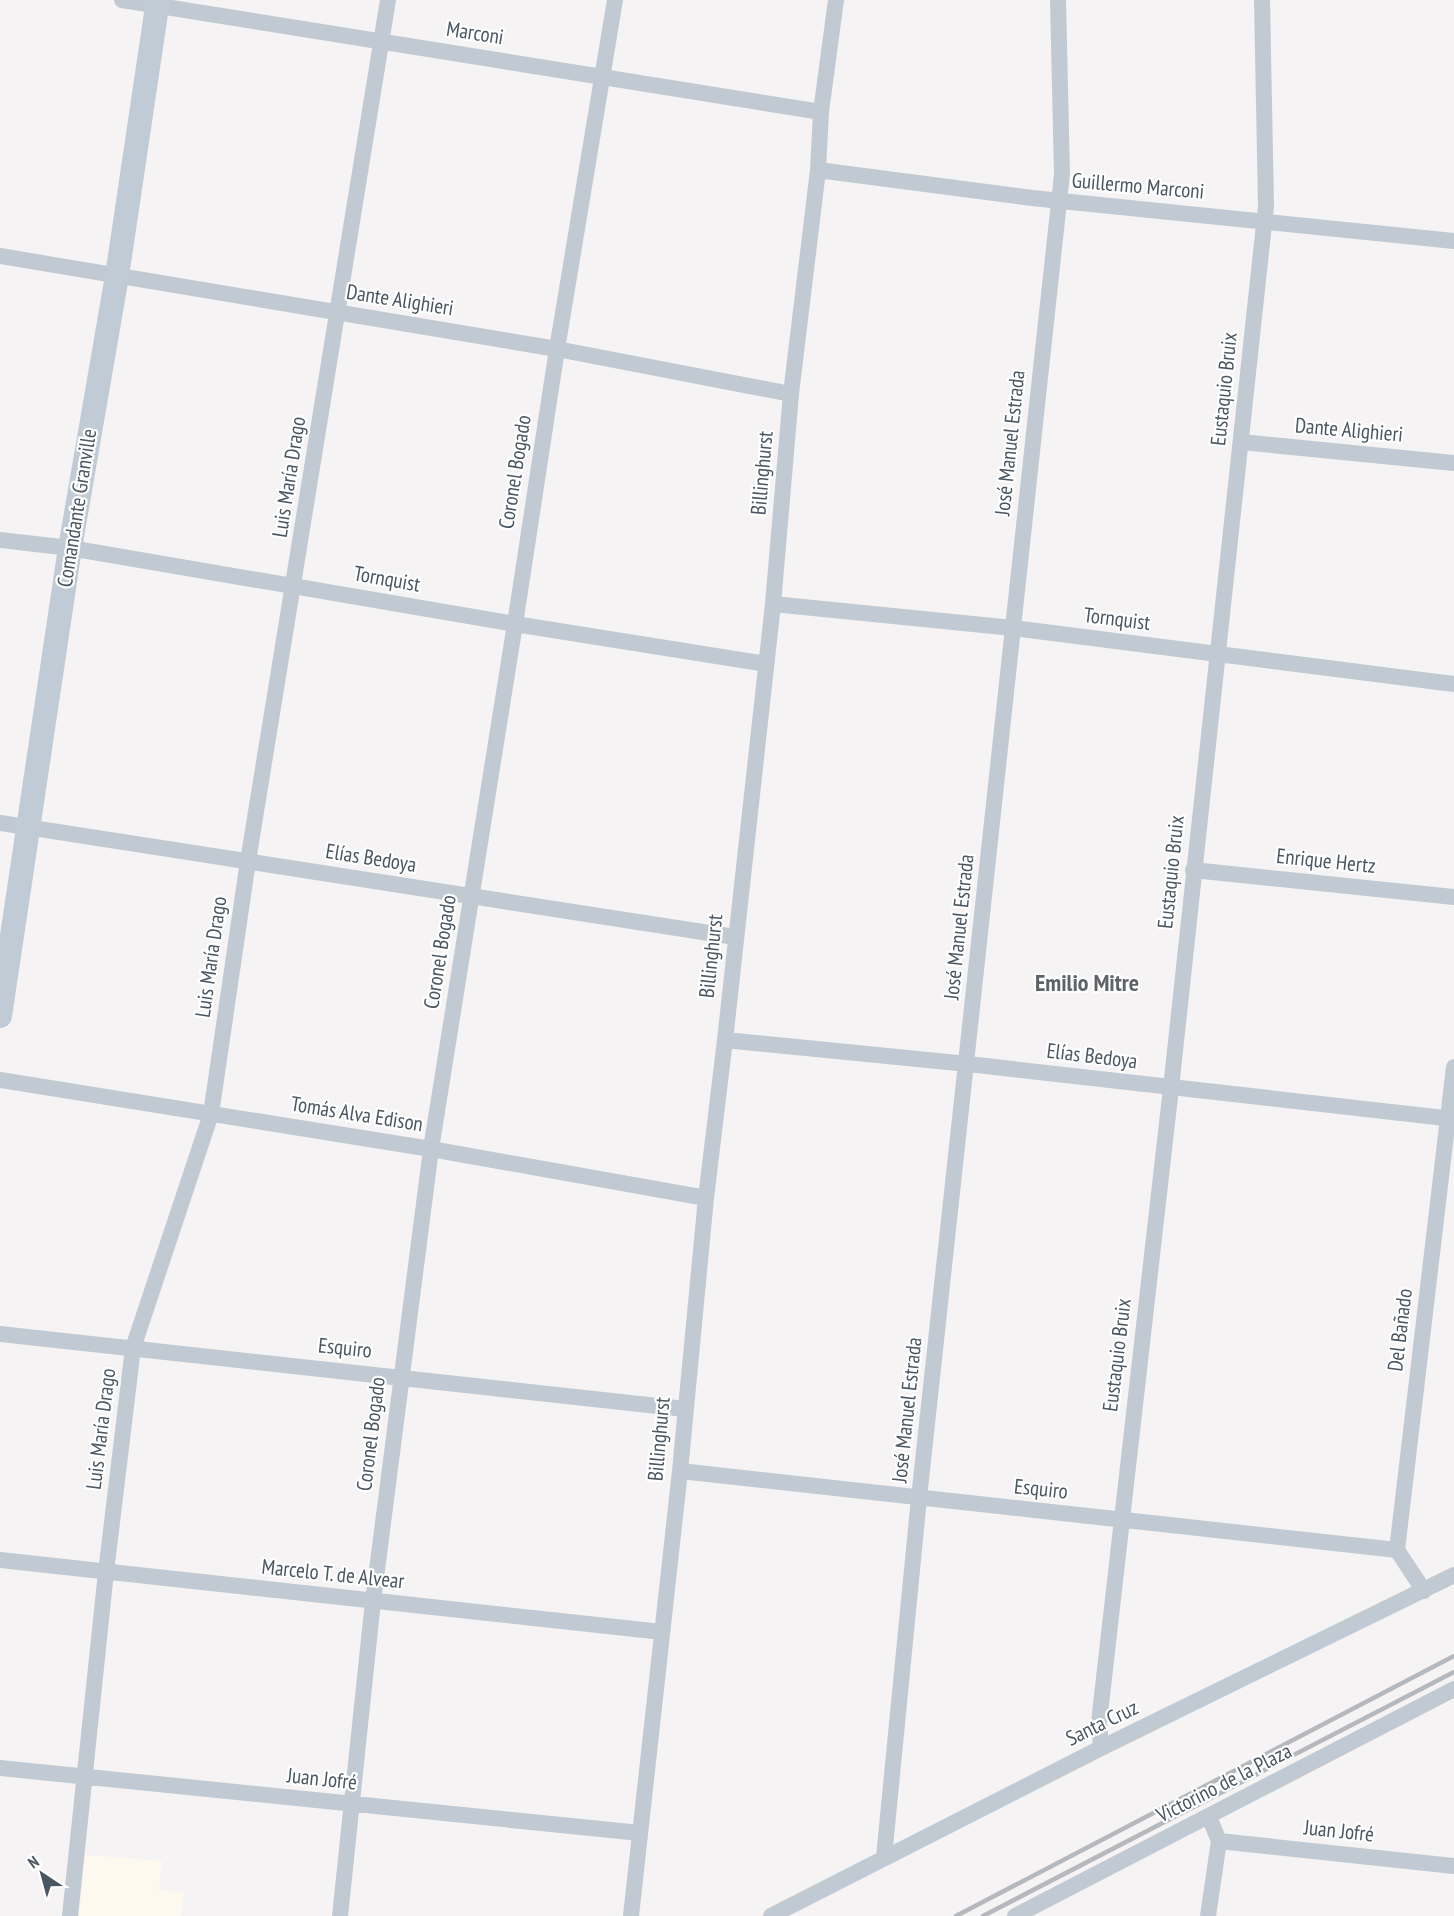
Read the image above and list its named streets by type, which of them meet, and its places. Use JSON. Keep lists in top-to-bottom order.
{
  "streets": {
    "street": [
      "Marconi",
      "Guillermo Marconi",
      "Dante Alighieri",
      "Eustaquio Bruix",
      "José Manuel Estrada",
      "Coronel Bogado",
      "Billinghurst",
      "Luis María Drago",
      "Comandante Granville",
      "Tornquist",
      "Elías Bedoya",
      "Enrique Hertz",
      "Tomás Alva Edison",
      "Del Bañado",
      "Esquiro",
      "Marcelo T. de Alvear",
      "Santa Cruz",
      "Juan Jofré",
      "Victorino de la Plaza"
    ]
  },
  "crossings": [
    ["Marconi", "Coronel Bogado"],
    ["Marconi", "Billinghurst"],
    ["Marconi", "Luis María Drago"],
    ["Marconi", "Comandante Granville"],
    ["Guillermo Marconi", "Eustaquio Bruix"],
    ["Guillermo Marconi", "José Manuel Estrada"],
    ["Guillermo Marconi", "Billinghurst"],
    ["Dante Alighieri", "Eustaquio Bruix"],
    ["Dante Alighieri", "Coronel Bogado"],
    ["Dante Alighieri", "Billinghurst"],
    ["Dante Alighieri", "Luis María Drago"],
    ["Dante Alighieri", "Comandante Granville"],
    ["Eustaquio Bruix", "Tornquist"],
    ["Eustaquio Bruix", "Elías Bedoya"],
    ["Eustaquio Bruix", "Enrique Hertz"],
    ["Eustaquio Bruix", "Esquiro"],
    ["Eustaquio Bruix", "Santa Cruz"],
    ["José Manuel Estrada", "Tornquist"],
    ["José Manuel Estrada", "Elías Bedoya"],
    ["José Manuel Estrada", "Esquiro"],
    ["José Manuel Estrada", "Santa Cruz"],
    ["Coronel Bogado", "Tornquist"],
    ["Coronel Bogado", "Elías Bedoya"],
    ["Coronel Bogado", "Tomás Alva Edison"],
    ["Coronel Bogado", "Esquiro"],
    ["Coronel Bogado", "Marcelo T. de Alvear"],
    ["Coronel Bogado", "Juan Jofré"],
    ["Billinghurst", "Tornquist"],
    ["Billinghurst", "Elías Bedoya"],
    ["Billinghurst", "Tomás Alva Edison"],
    ["Billinghurst", "Esquiro"],
    ["Billinghurst", "Marcelo T. de Alvear"],
    ["Billinghurst", "Juan Jofré"],
    ["Luis María Drago", "Tornquist"],
    ["Luis María Drago", "Elías Bedoya"],
    ["Luis María Drago", "Tomás Alva Edison"],
    ["Luis María Drago", "Esquiro"],
    ["Luis María Drago", "Marcelo T. de Alvear"],
    ["Luis María Drago", "Juan Jofré"],
    ["Comandante Granville", "Tornquist"],
    ["Comandante Granville", "Elías Bedoya"],
    ["Elías Bedoya", "Del Bañado"],
    ["Del Bañado", "Esquiro"]
  ],
  "districts": ["Emilio Mitre"],
  "north": "top left"
}
